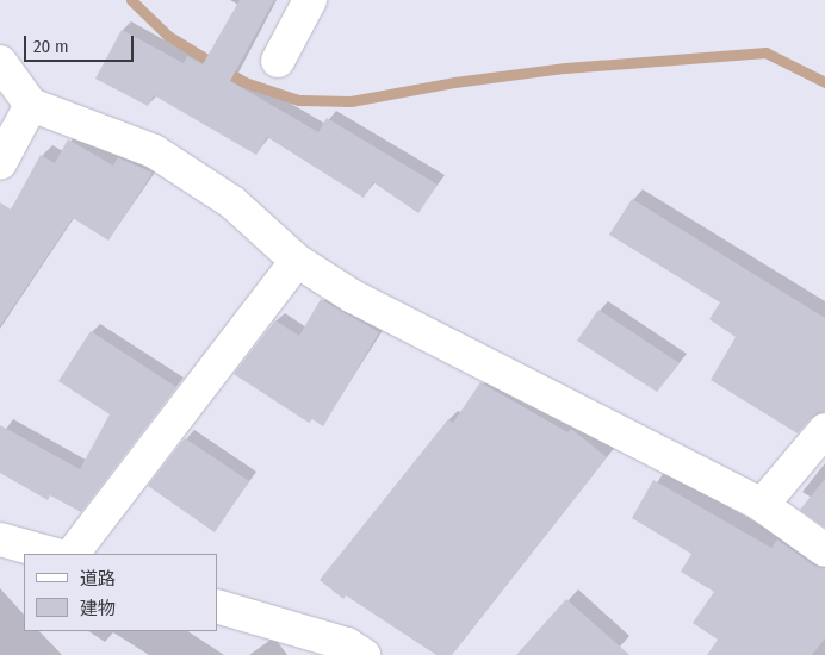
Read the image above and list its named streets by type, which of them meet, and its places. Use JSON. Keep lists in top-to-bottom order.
{
  "legend": ["道路", "建物"],
  "scale_bar": "20 m"
}
